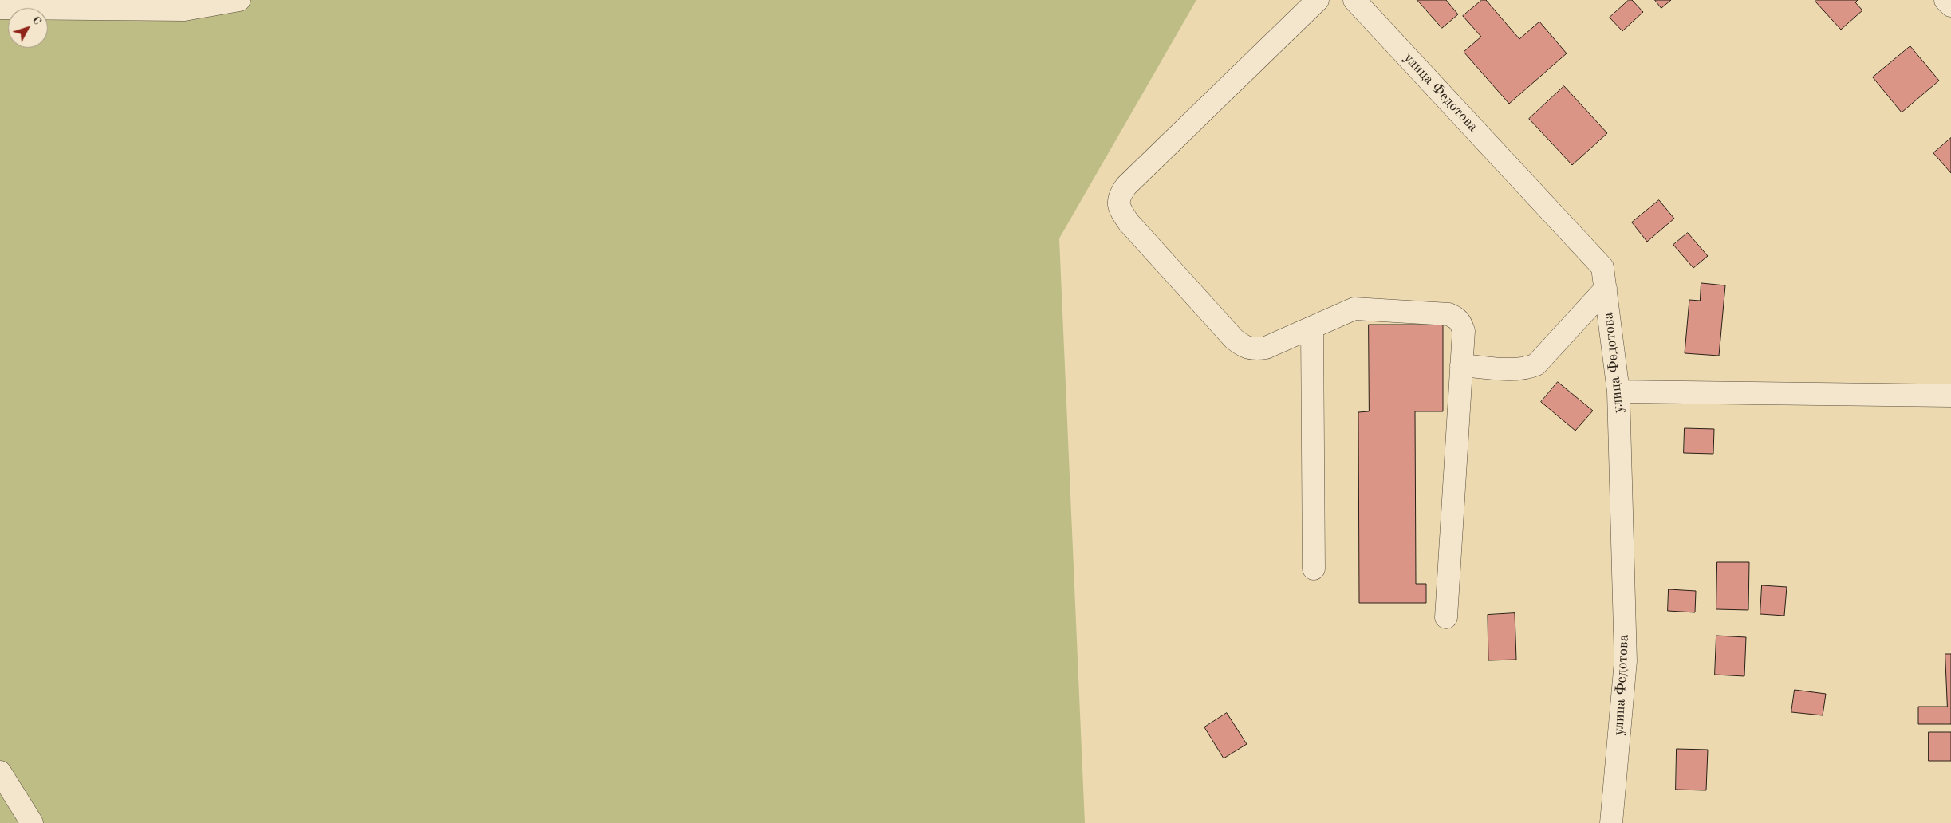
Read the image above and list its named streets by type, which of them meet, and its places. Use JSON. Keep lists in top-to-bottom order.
{
  "streets": {
    "street": ["улица Федотова"]
  },
  "north": "top right"
}
